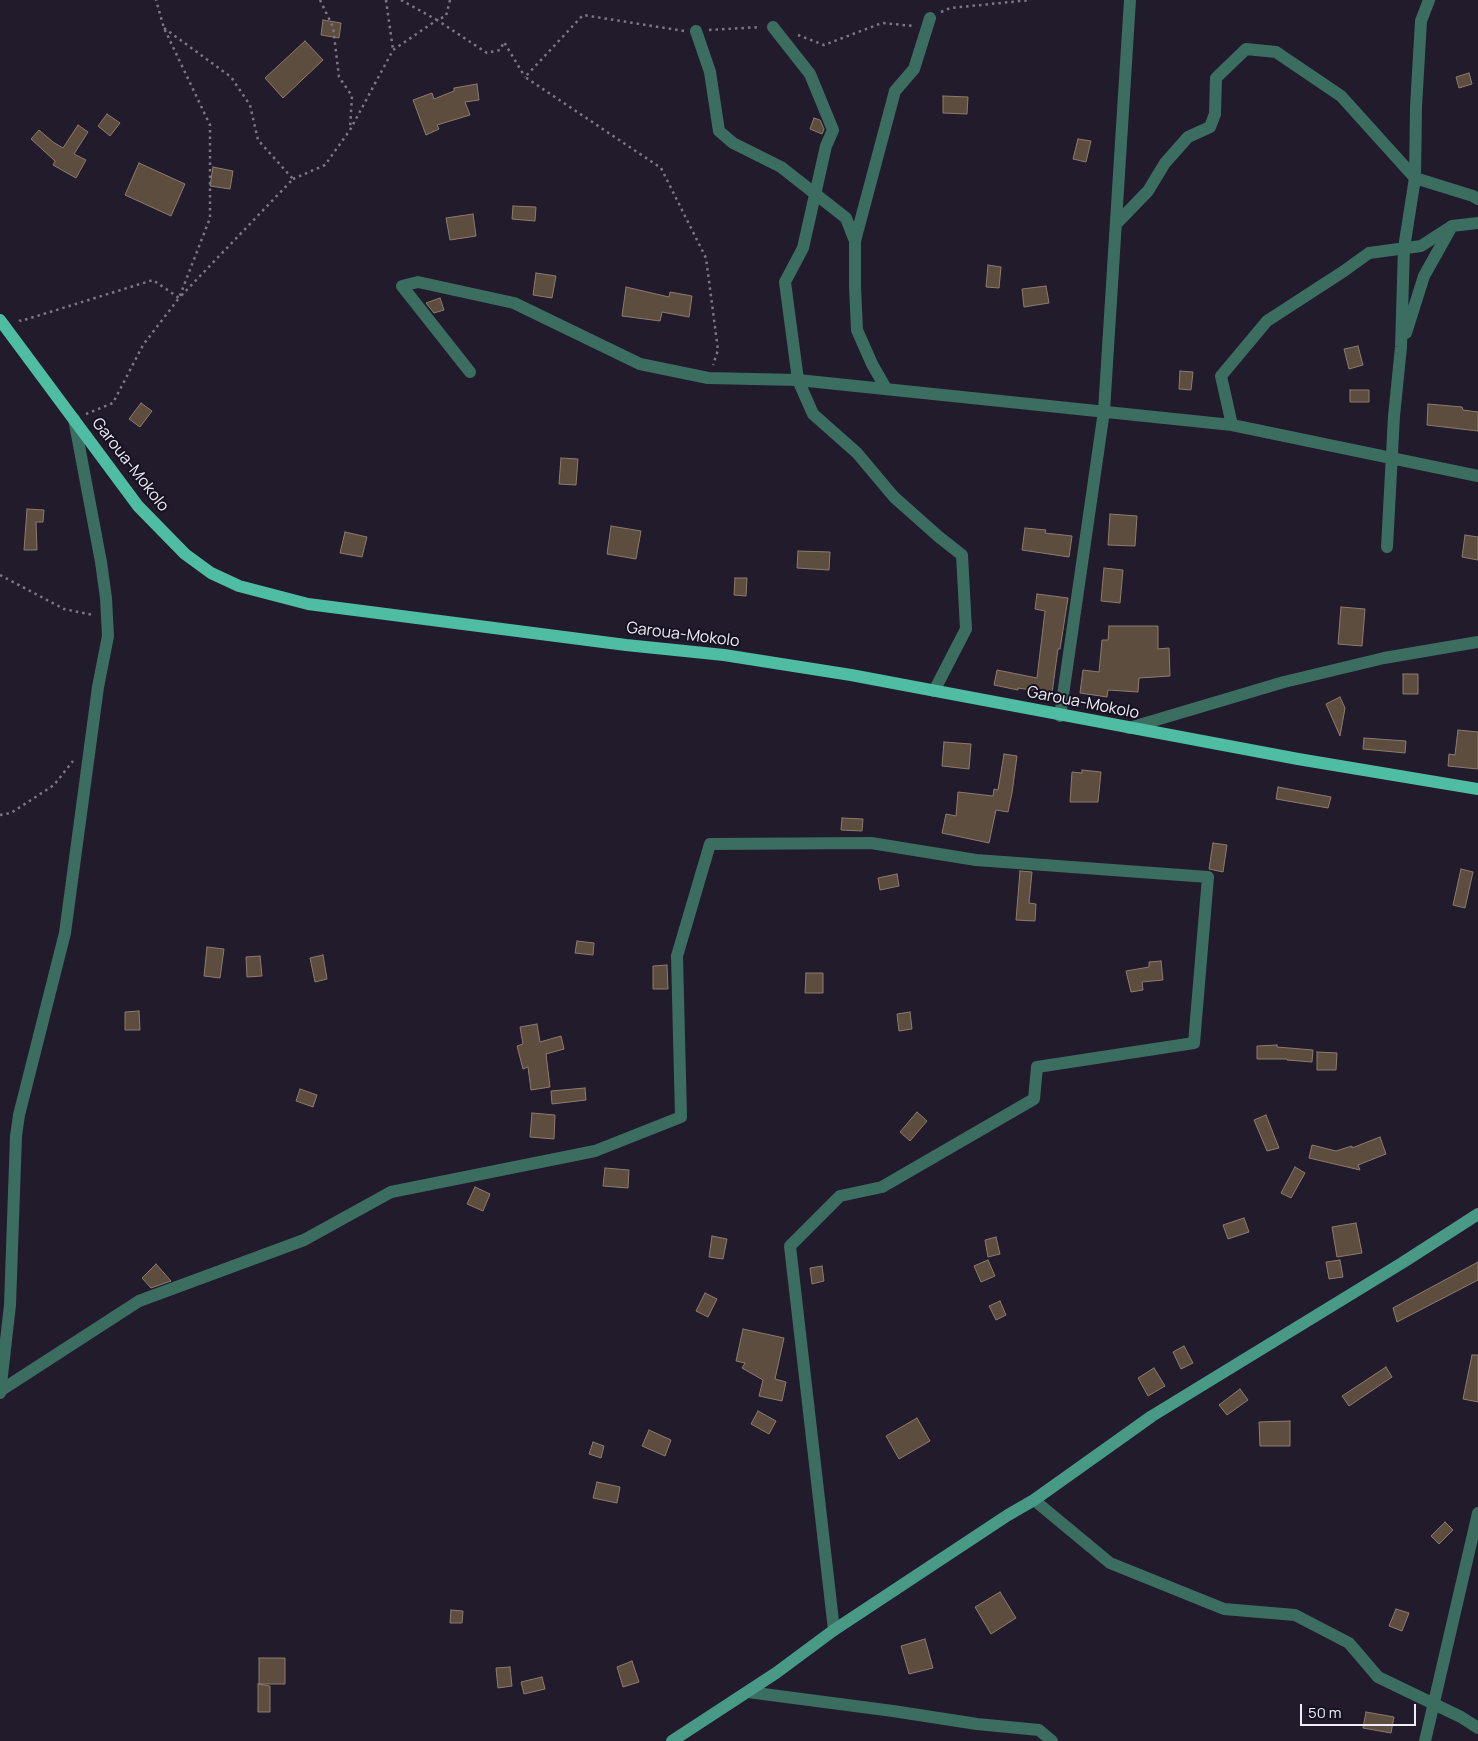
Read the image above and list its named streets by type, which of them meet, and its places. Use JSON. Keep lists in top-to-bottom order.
{
  "streets": {
    "main road": ["Garoua-Mokolo"]
  },
  "scale_bar": "50 m"
}
